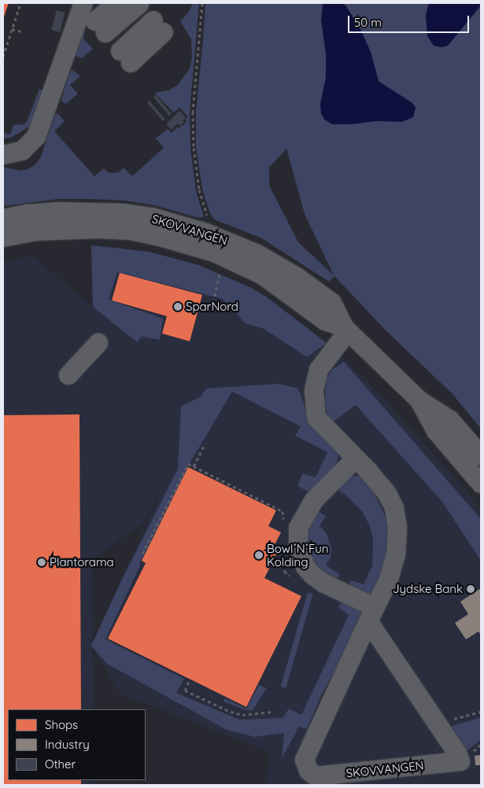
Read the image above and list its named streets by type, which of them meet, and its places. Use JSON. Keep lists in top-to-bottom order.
{
  "streets": {
    "street": ["SKOVVANGEN"]
  },
  "places": [
    "SparNord",
    "Bowl´N´Fun Kolding",
    "Plantorama",
    "Jydske Bank"
  ],
  "legend": ["Shops", "Industry", "Other"],
  "scale_bar": "50 m"
}
